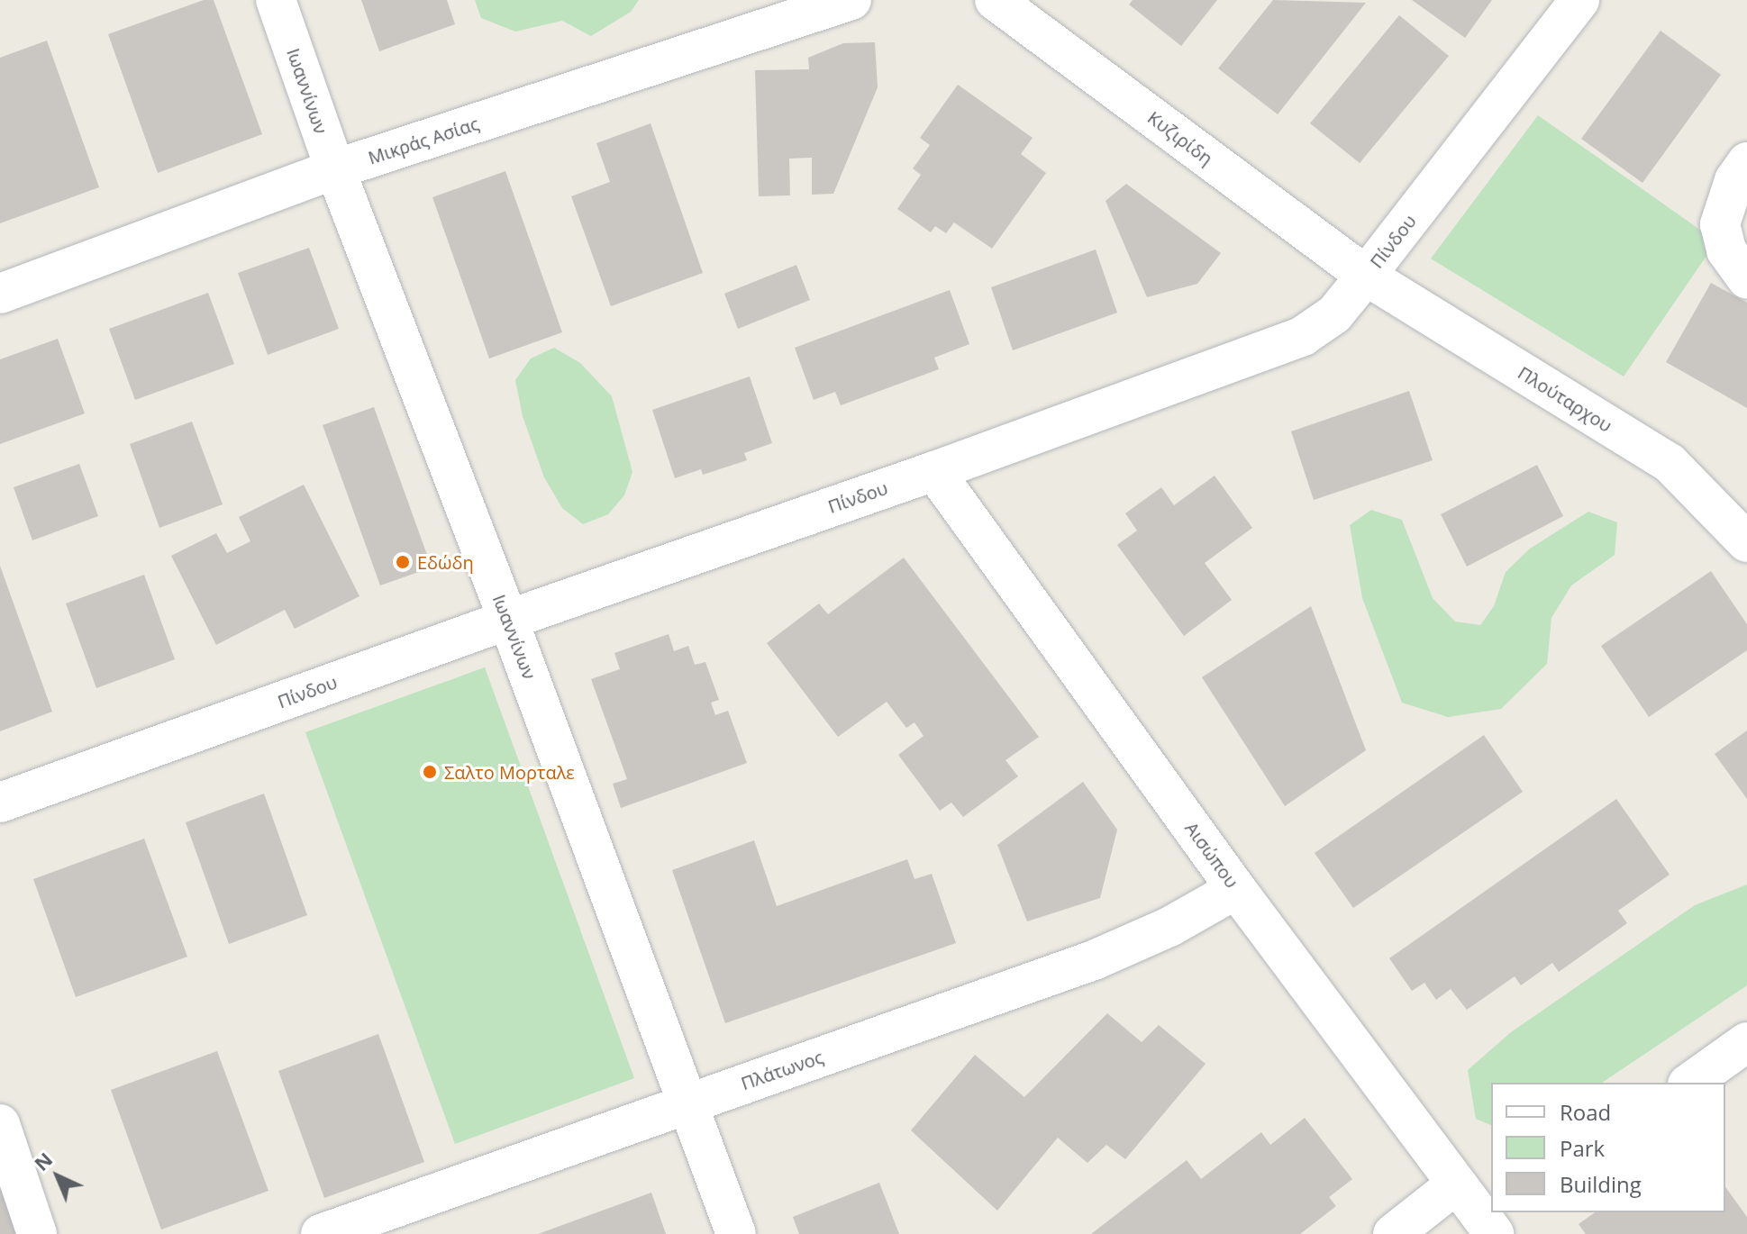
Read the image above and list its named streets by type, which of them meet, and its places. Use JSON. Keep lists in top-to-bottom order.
{
  "streets": {
    "street": [
      "Ιωαννίνων",
      "Κυζιρίδη",
      "Μικράς Ασίας",
      "Πίνδου",
      "Πλούταρχου",
      "Αισώπου",
      "Πλάτωνος"
    ]
  },
  "crossings": [
    ["Ιωαννίνων", "Μικράς Ασίας"],
    ["Ιωαννίνων", "Πίνδου"],
    ["Ιωαννίνων", "Πλάτωνος"],
    ["Κυζιρίδη", "Πίνδου"],
    ["Κυζιρίδη", "Πλούταρχου"],
    ["Πίνδου", "Πλούταρχου"],
    ["Πίνδου", "Αισώπου"],
    ["Αισώπου", "Πλάτωνος"]
  ],
  "places": ["Εδώδη", "Σαλτο Μορταλε"],
  "legend": ["Road", "Park", "Building"],
  "north": "top left"
}
